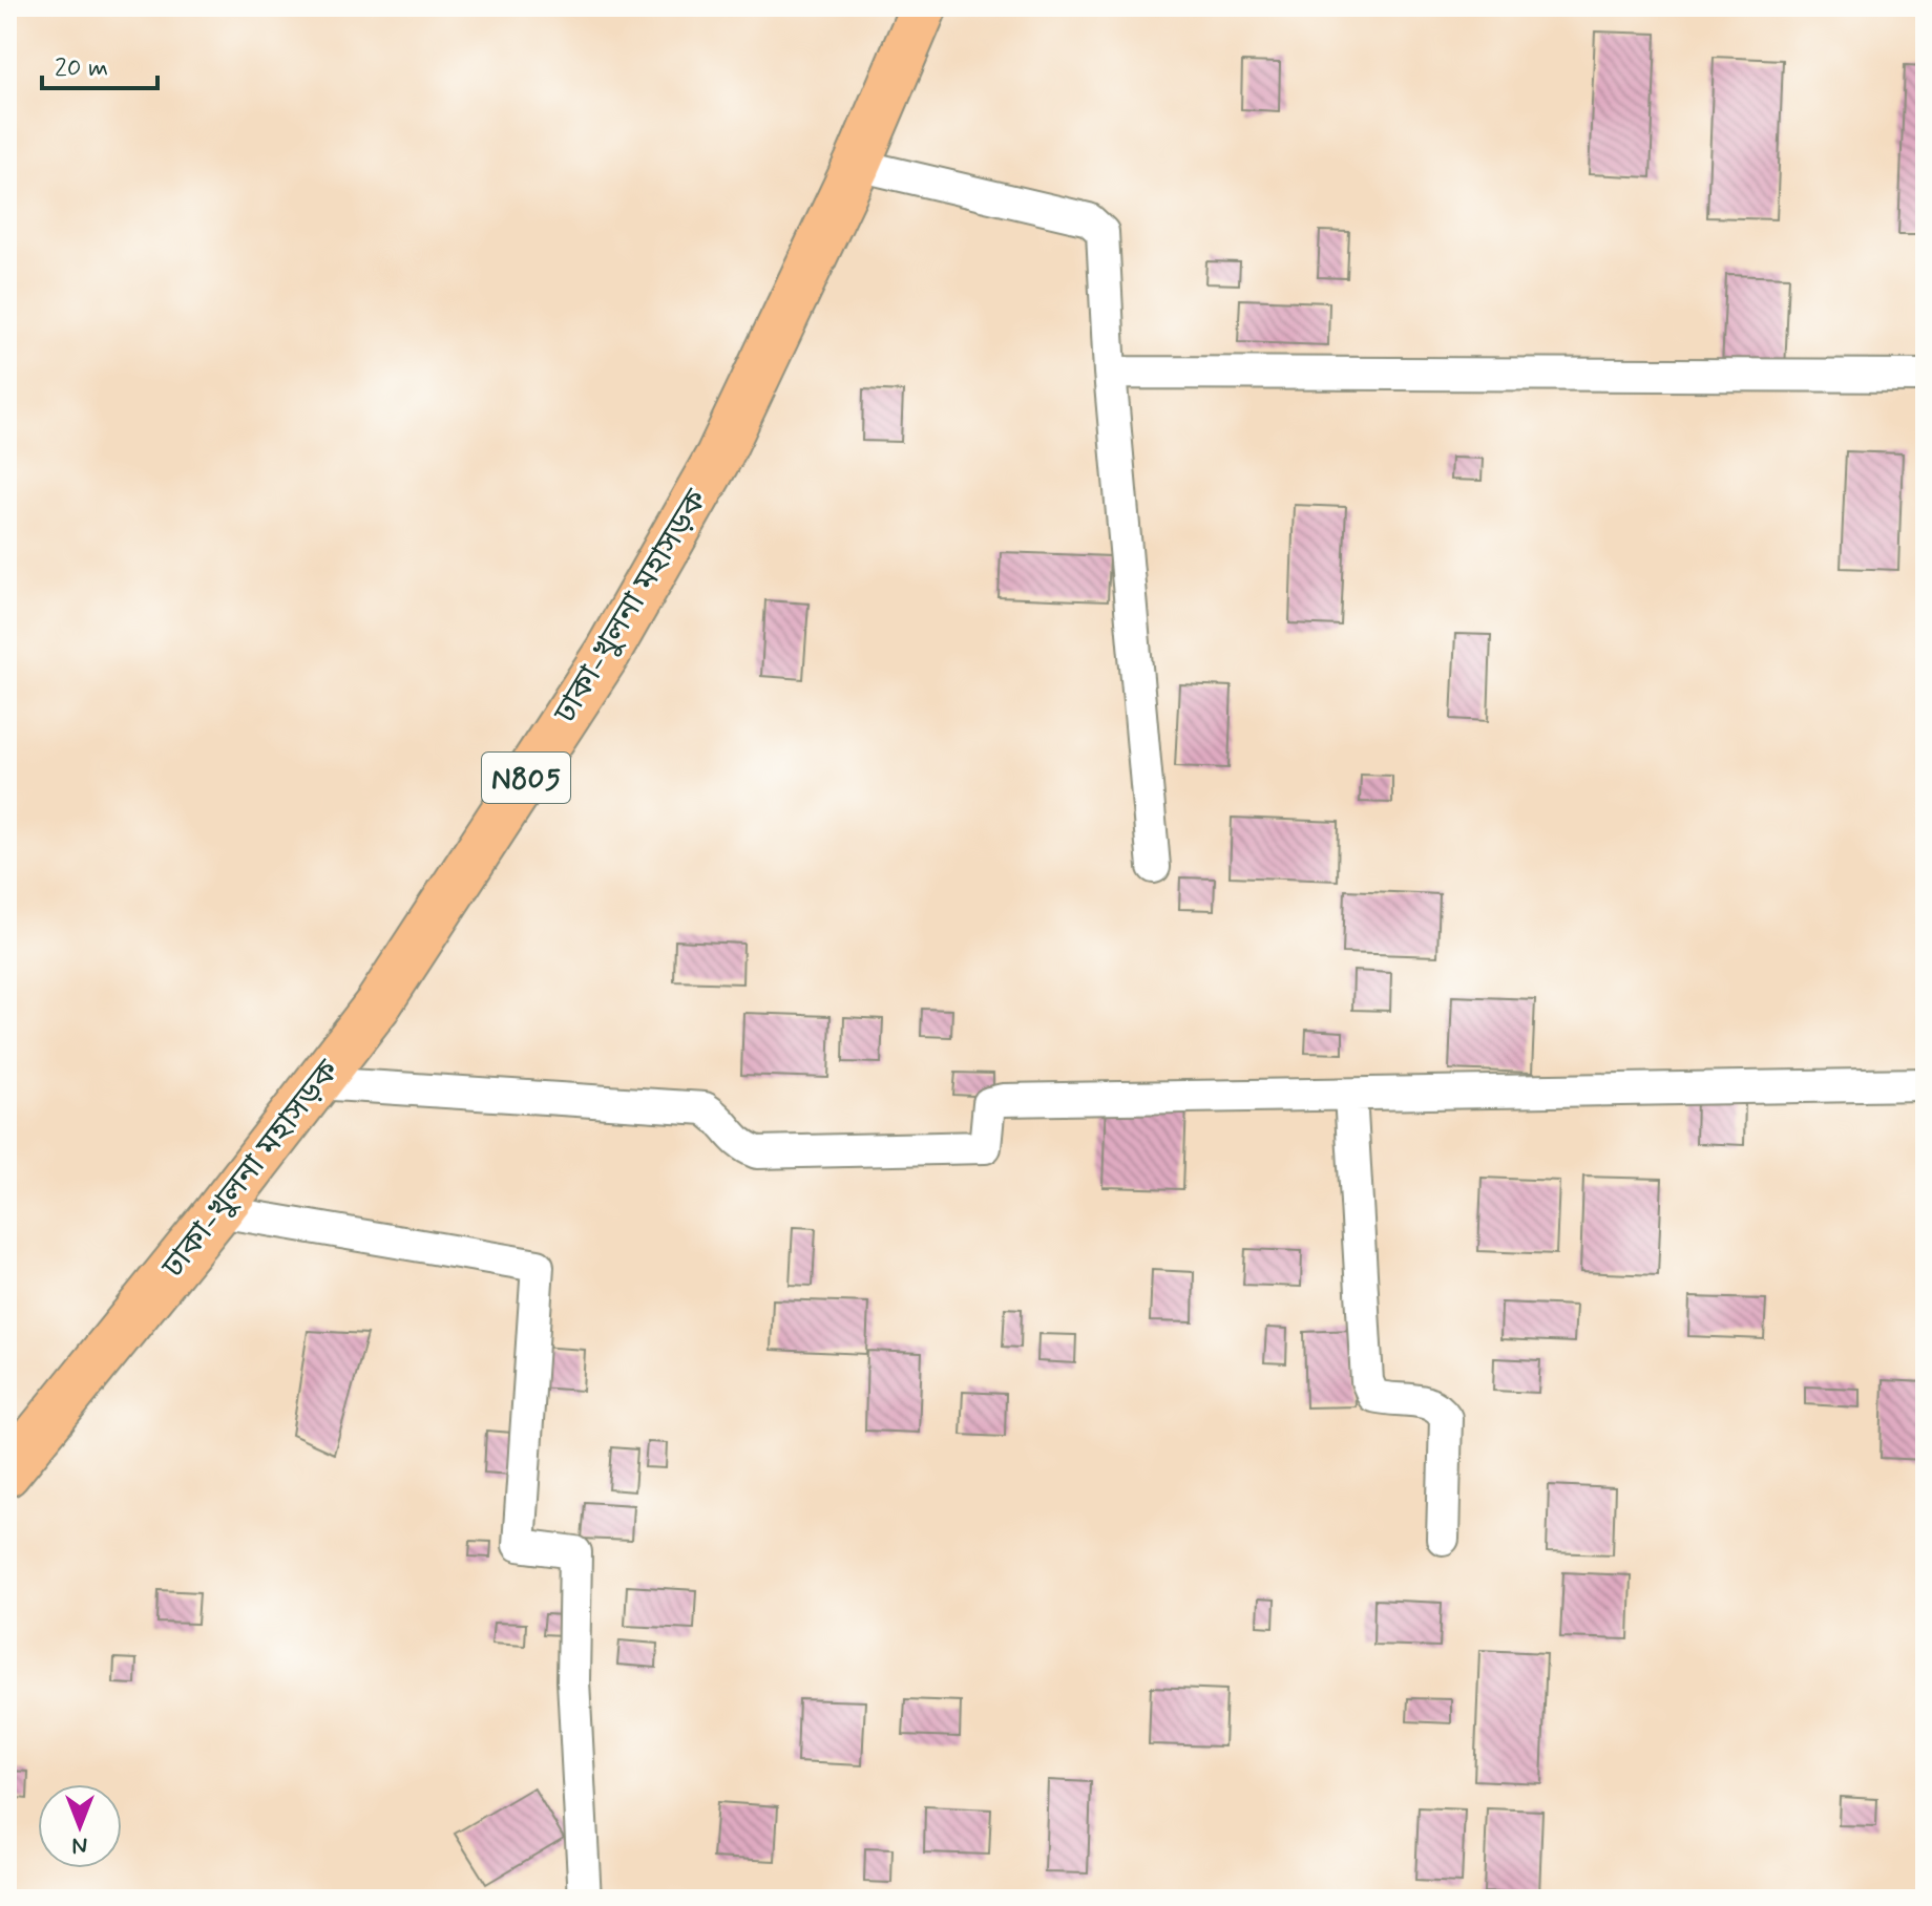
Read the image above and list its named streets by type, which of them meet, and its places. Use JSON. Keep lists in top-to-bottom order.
{
  "streets": {
    "highway": ["ঢাকা-খুলনা মহাসড়ক", "N805"]
  },
  "scale_bar": "20 m",
  "north": "bottom"
}
